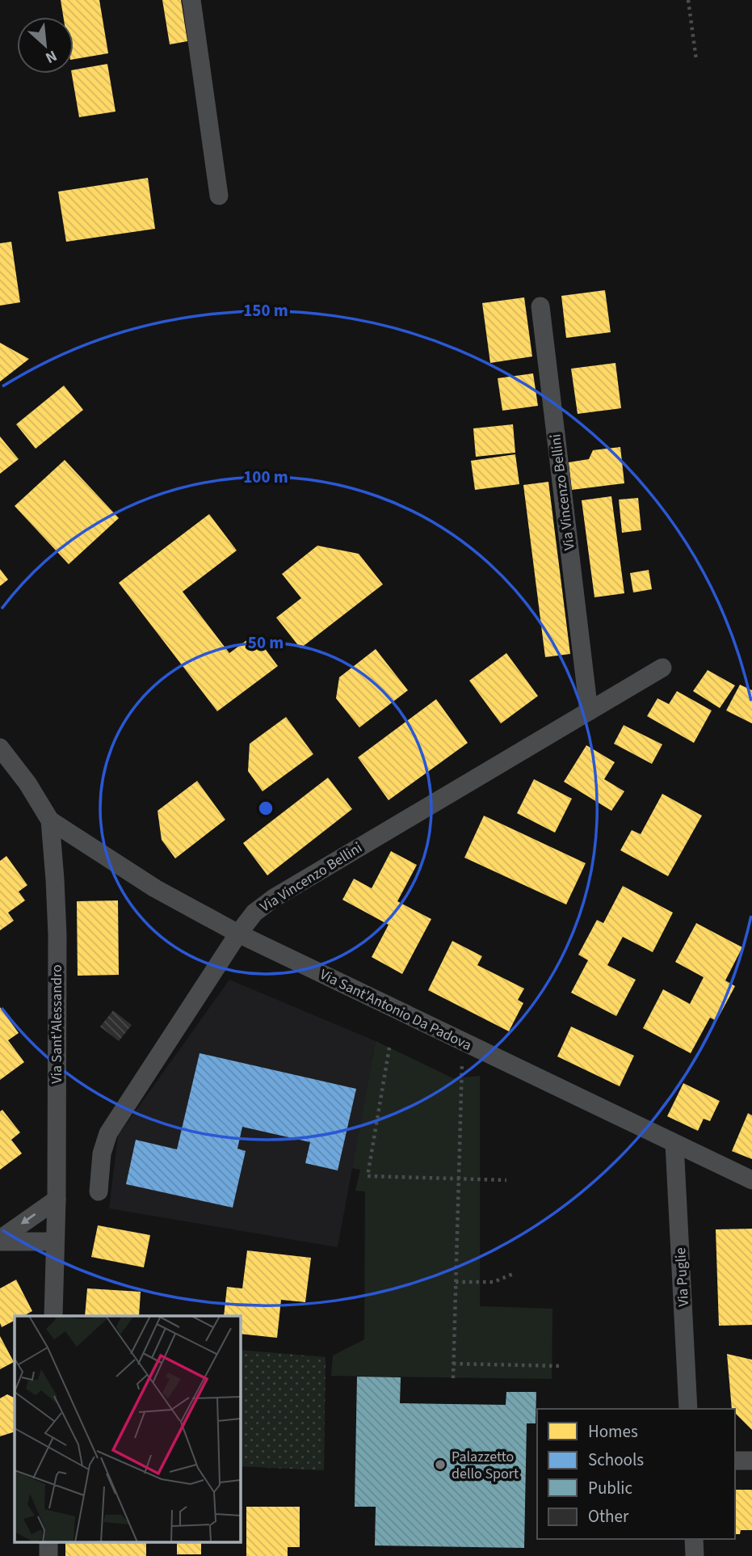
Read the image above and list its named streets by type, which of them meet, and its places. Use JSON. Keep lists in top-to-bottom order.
{
  "streets": {
    "street": [
      "Via Vincenzo Bellini",
      "Via Sant'Antonio Da Padova",
      "Via Sant'Alessandro",
      "Via Puglie"
    ]
  },
  "crossings": [
    ["Via Vincenzo Bellini", "Via Sant'Antonio Da Padova"],
    ["Via Sant'Antonio Da Padova", "Via Sant'Alessandro"],
    ["Via Sant'Antonio Da Padova", "Via Puglie"]
  ],
  "places": ["Palazzetto dello Sport"],
  "legend": [
    "Homes",
    "Schools",
    "Public",
    "Other"
  ],
  "north": "bottom right",
  "rings": ["150 m", "100 m", "50 m"]
}
